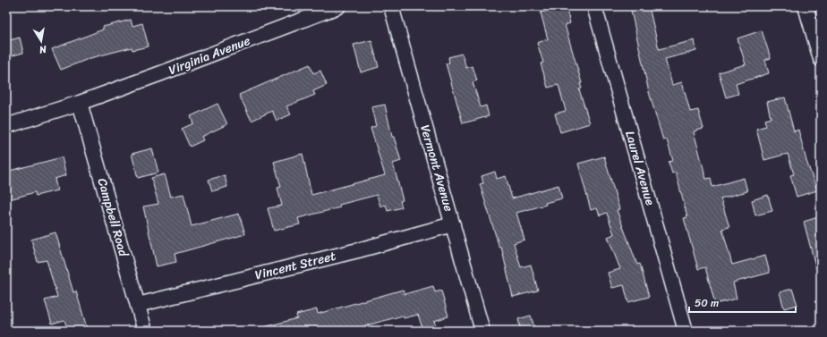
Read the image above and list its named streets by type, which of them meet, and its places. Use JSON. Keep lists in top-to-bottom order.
{
  "streets": {
    "street": [
      "Virginia Avenue",
      "Vermont Avenue",
      "Laurel Avenue",
      "Campbell Road",
      "Vincent Street"
    ]
  },
  "crossings": [
    ["Virginia Avenue", "Campbell Road"],
    ["Vermont Avenue", "Vincent Street"],
    ["Campbell Road", "Vincent Street"]
  ],
  "scale_bar": "50 m",
  "north": "bottom"
}
